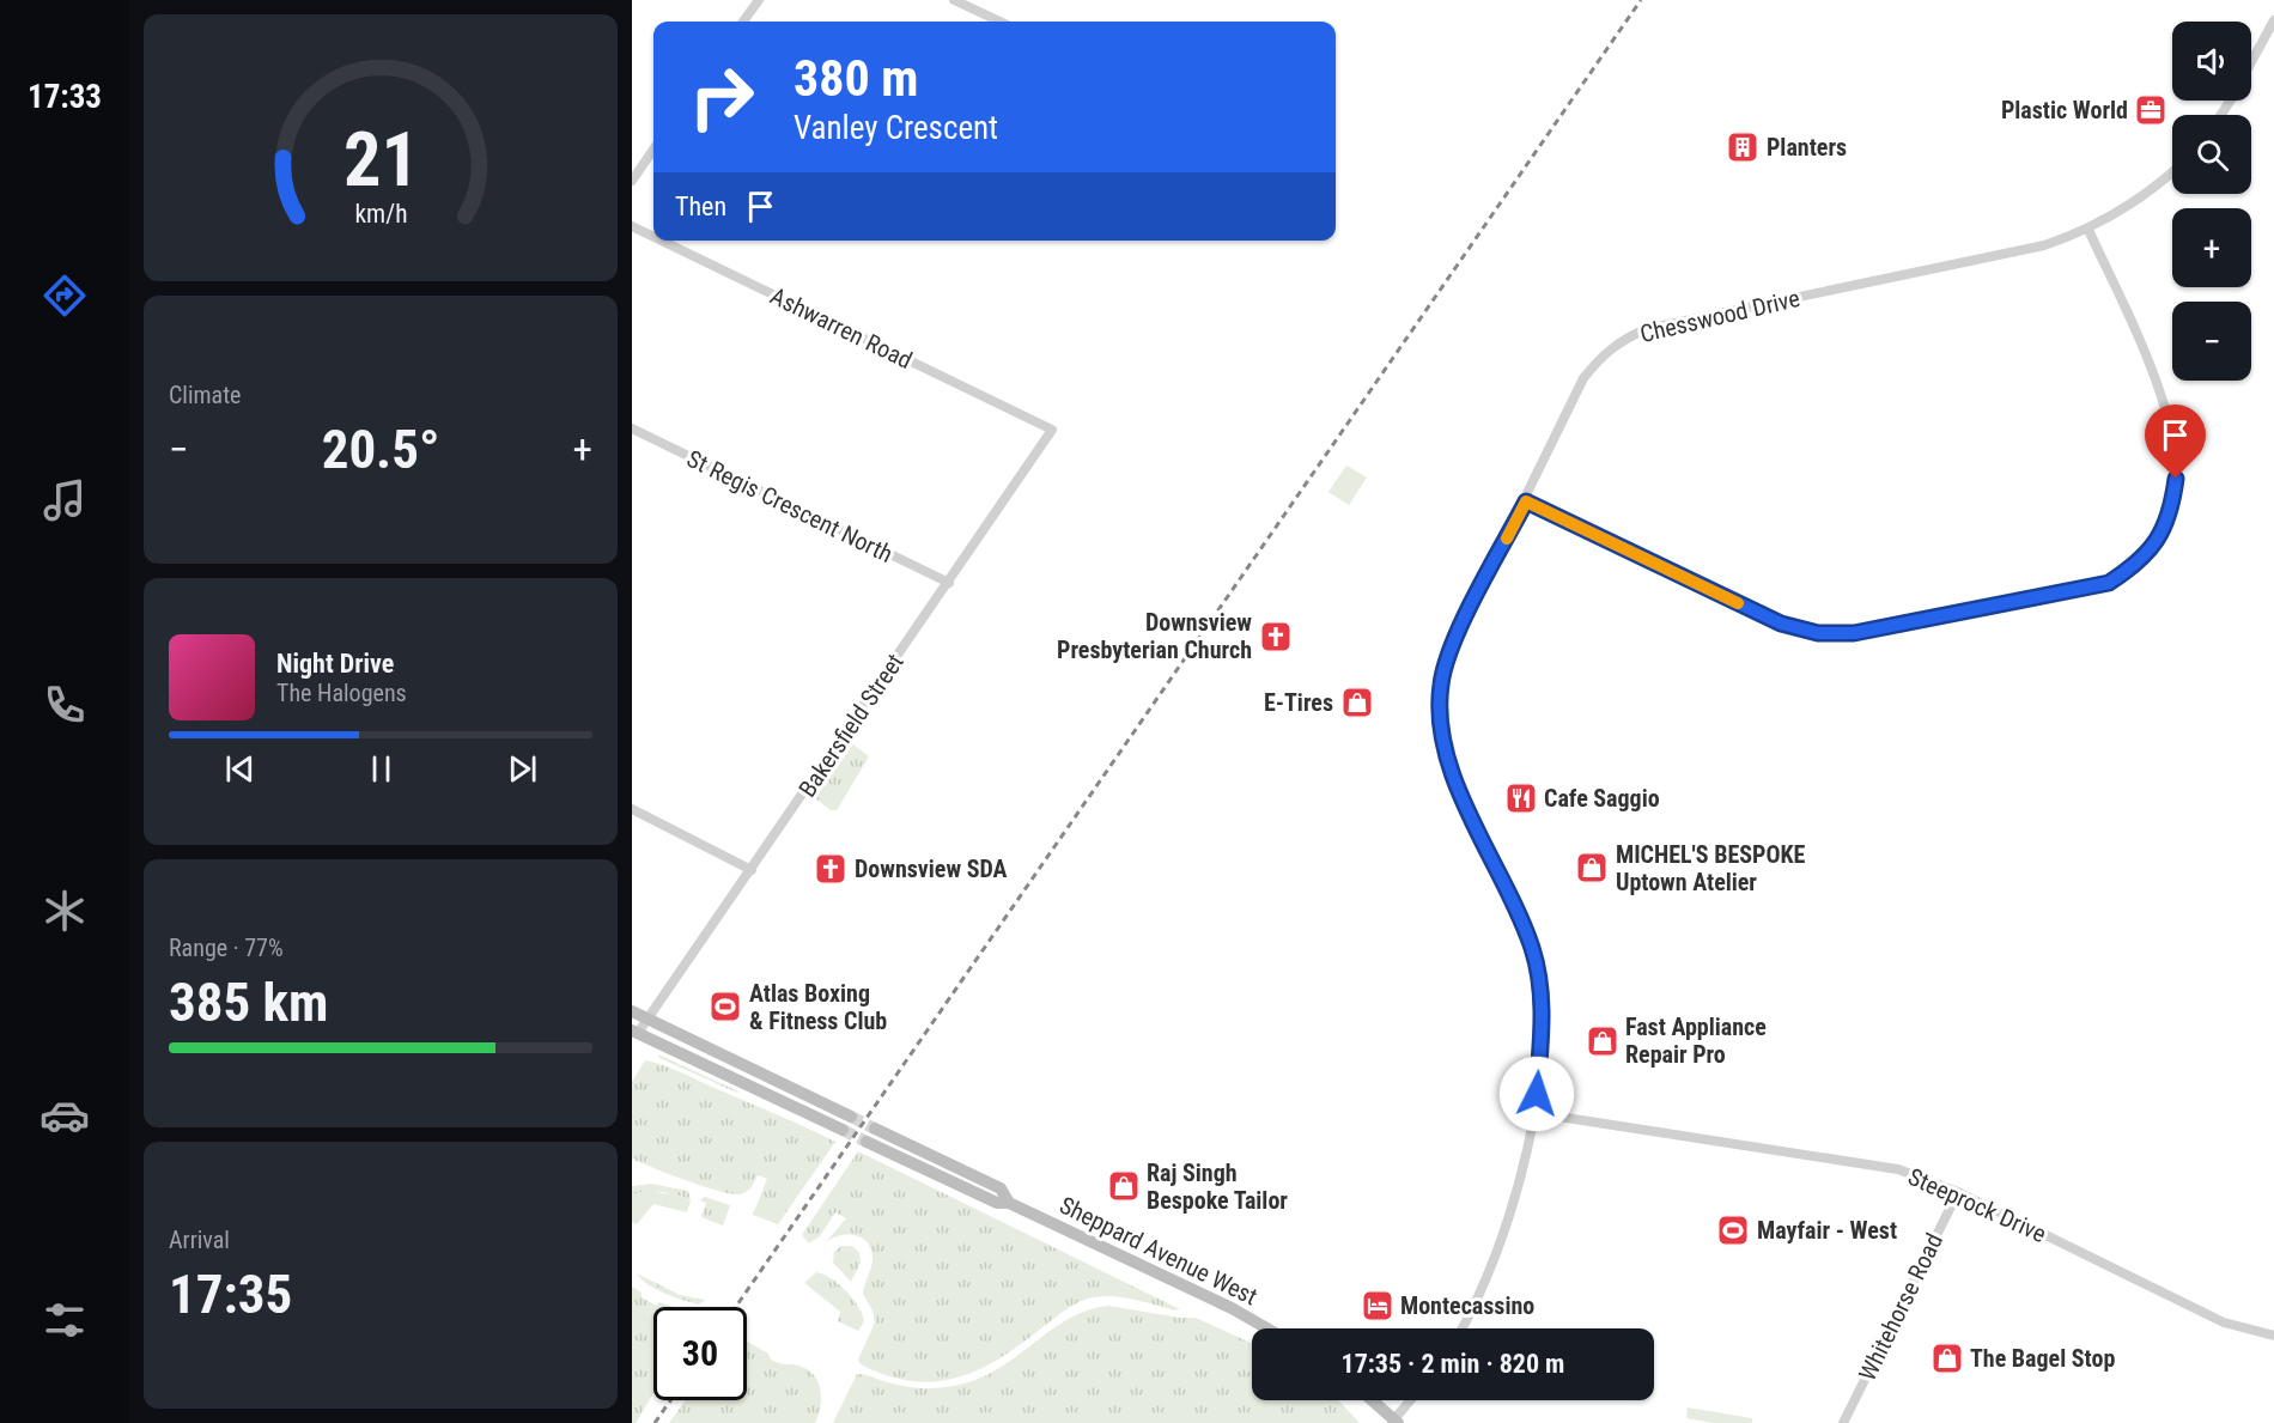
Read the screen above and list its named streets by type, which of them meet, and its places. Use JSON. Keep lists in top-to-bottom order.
{
  "streets": {
    "main road": ["Sheppard Avenue West"],
    "street": [
      "Chesswood Drive",
      "Ashwarren Road",
      "St Regis Crescent North",
      "Bakersfield Street",
      "Steeprock Drive",
      "Whitehorse Road"
    ]
  },
  "crossings": [
    ["Chesswood Drive", "Steeprock Drive"],
    ["Ashwarren Road", "Bakersfield Street"],
    ["St Regis Crescent North", "Bakersfield Street"],
    ["Steeprock Drive", "Whitehorse Road"]
  ],
  "places": {
    "office": ["Plastic World"],
    "building": ["Planters"],
    "church": ["Downsview Presbyterian Church", "Downsview SDA"],
    "shop": [
      "E-Tires",
      "MICHEL'S BESPOKE Uptown Atelier",
      "Fast Appliance Repair Pro",
      "Raj Singh Bespoke Tailor",
      "The Bagel Stop"
    ],
    "restaurant": ["Cafe Saggio"],
    "sports": ["Atlas Boxing & Fitness Club", "Mayfair - West"],
    "hotel": ["Montecassino"]
  },
  "page": {
    "tabs": "17:33",
    "map_buttons": ["+", "−"],
    "turn": ["380 m", "Vanley Crescent"],
    "then": "Then",
    "tile": [
      "Climate",
      ["Range · 77%", "385 km"],
      ["Arrival", "17:35"]
    ],
    "heat": ["−", "20.5°", "+"],
    "song": ["Night Drive", "The Halogens"],
    "limit": "30",
    "trip": "17:35 · 2 min · 820 m",
    "gauge": ["21", "km/h"]
  }
}
